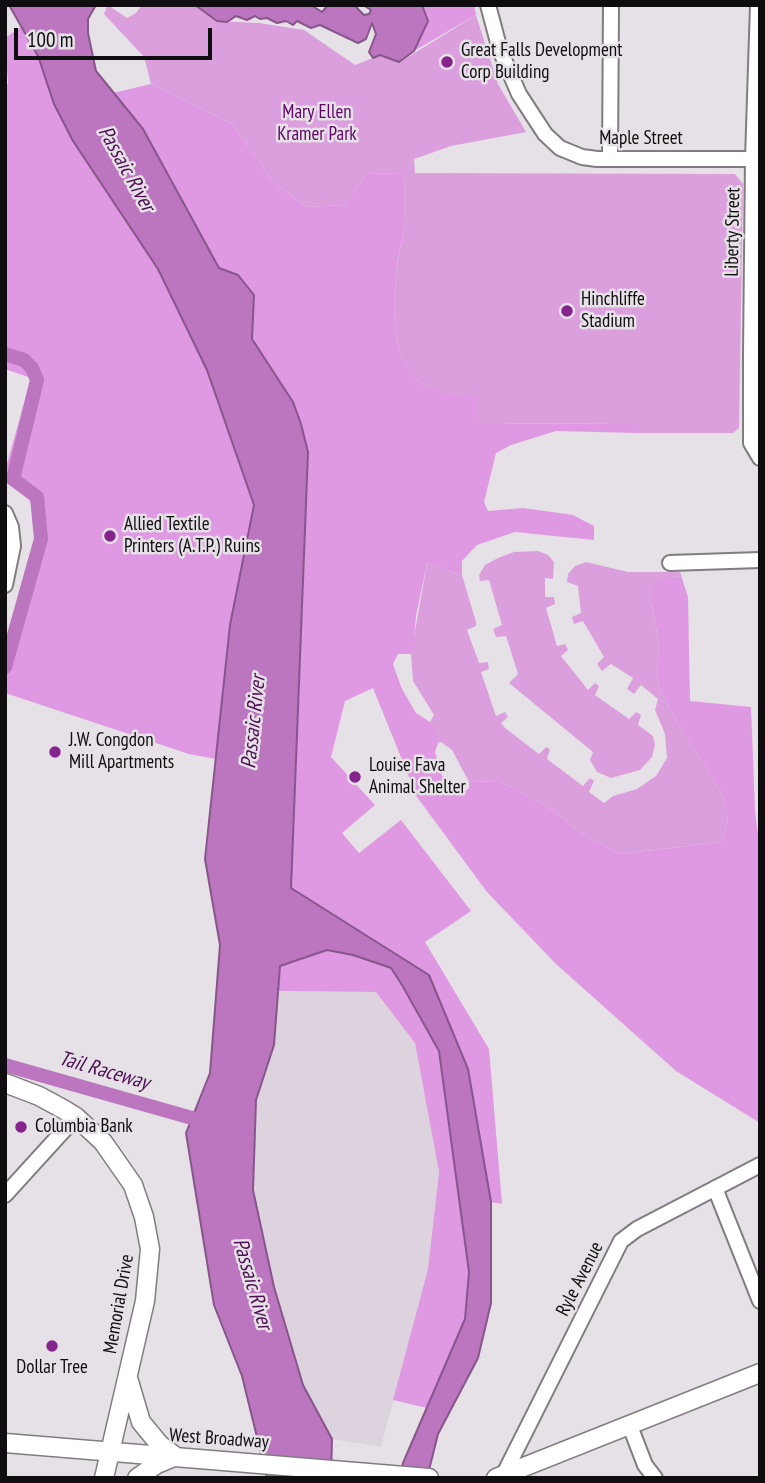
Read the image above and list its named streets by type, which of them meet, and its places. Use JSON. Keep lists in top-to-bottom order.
{
  "streets": {
    "main road": ["Memorial Drive", "West Broadway"],
    "street": ["Maple Street", "Liberty Street", "Ryle Avenue"]
  },
  "crossings": [
    ["Maple Street", "Liberty Street"],
    ["Memorial Drive", "West Broadway"]
  ],
  "water": ["Passaic River", "Tail Raceway"],
  "parks": ["Mary Ellen Kramer Park"],
  "places": [
    "Great Falls Development Corp Building",
    "Hinchliffe Stadium",
    "Allied Textile Printers (A.T.P.) Ruins",
    "J.W. Congdon Mill Apartments",
    "Louise Fava Animal Shelter",
    "Columbia Bank",
    "Dollar Tree"
  ],
  "scale_bar": "100 m"
}
